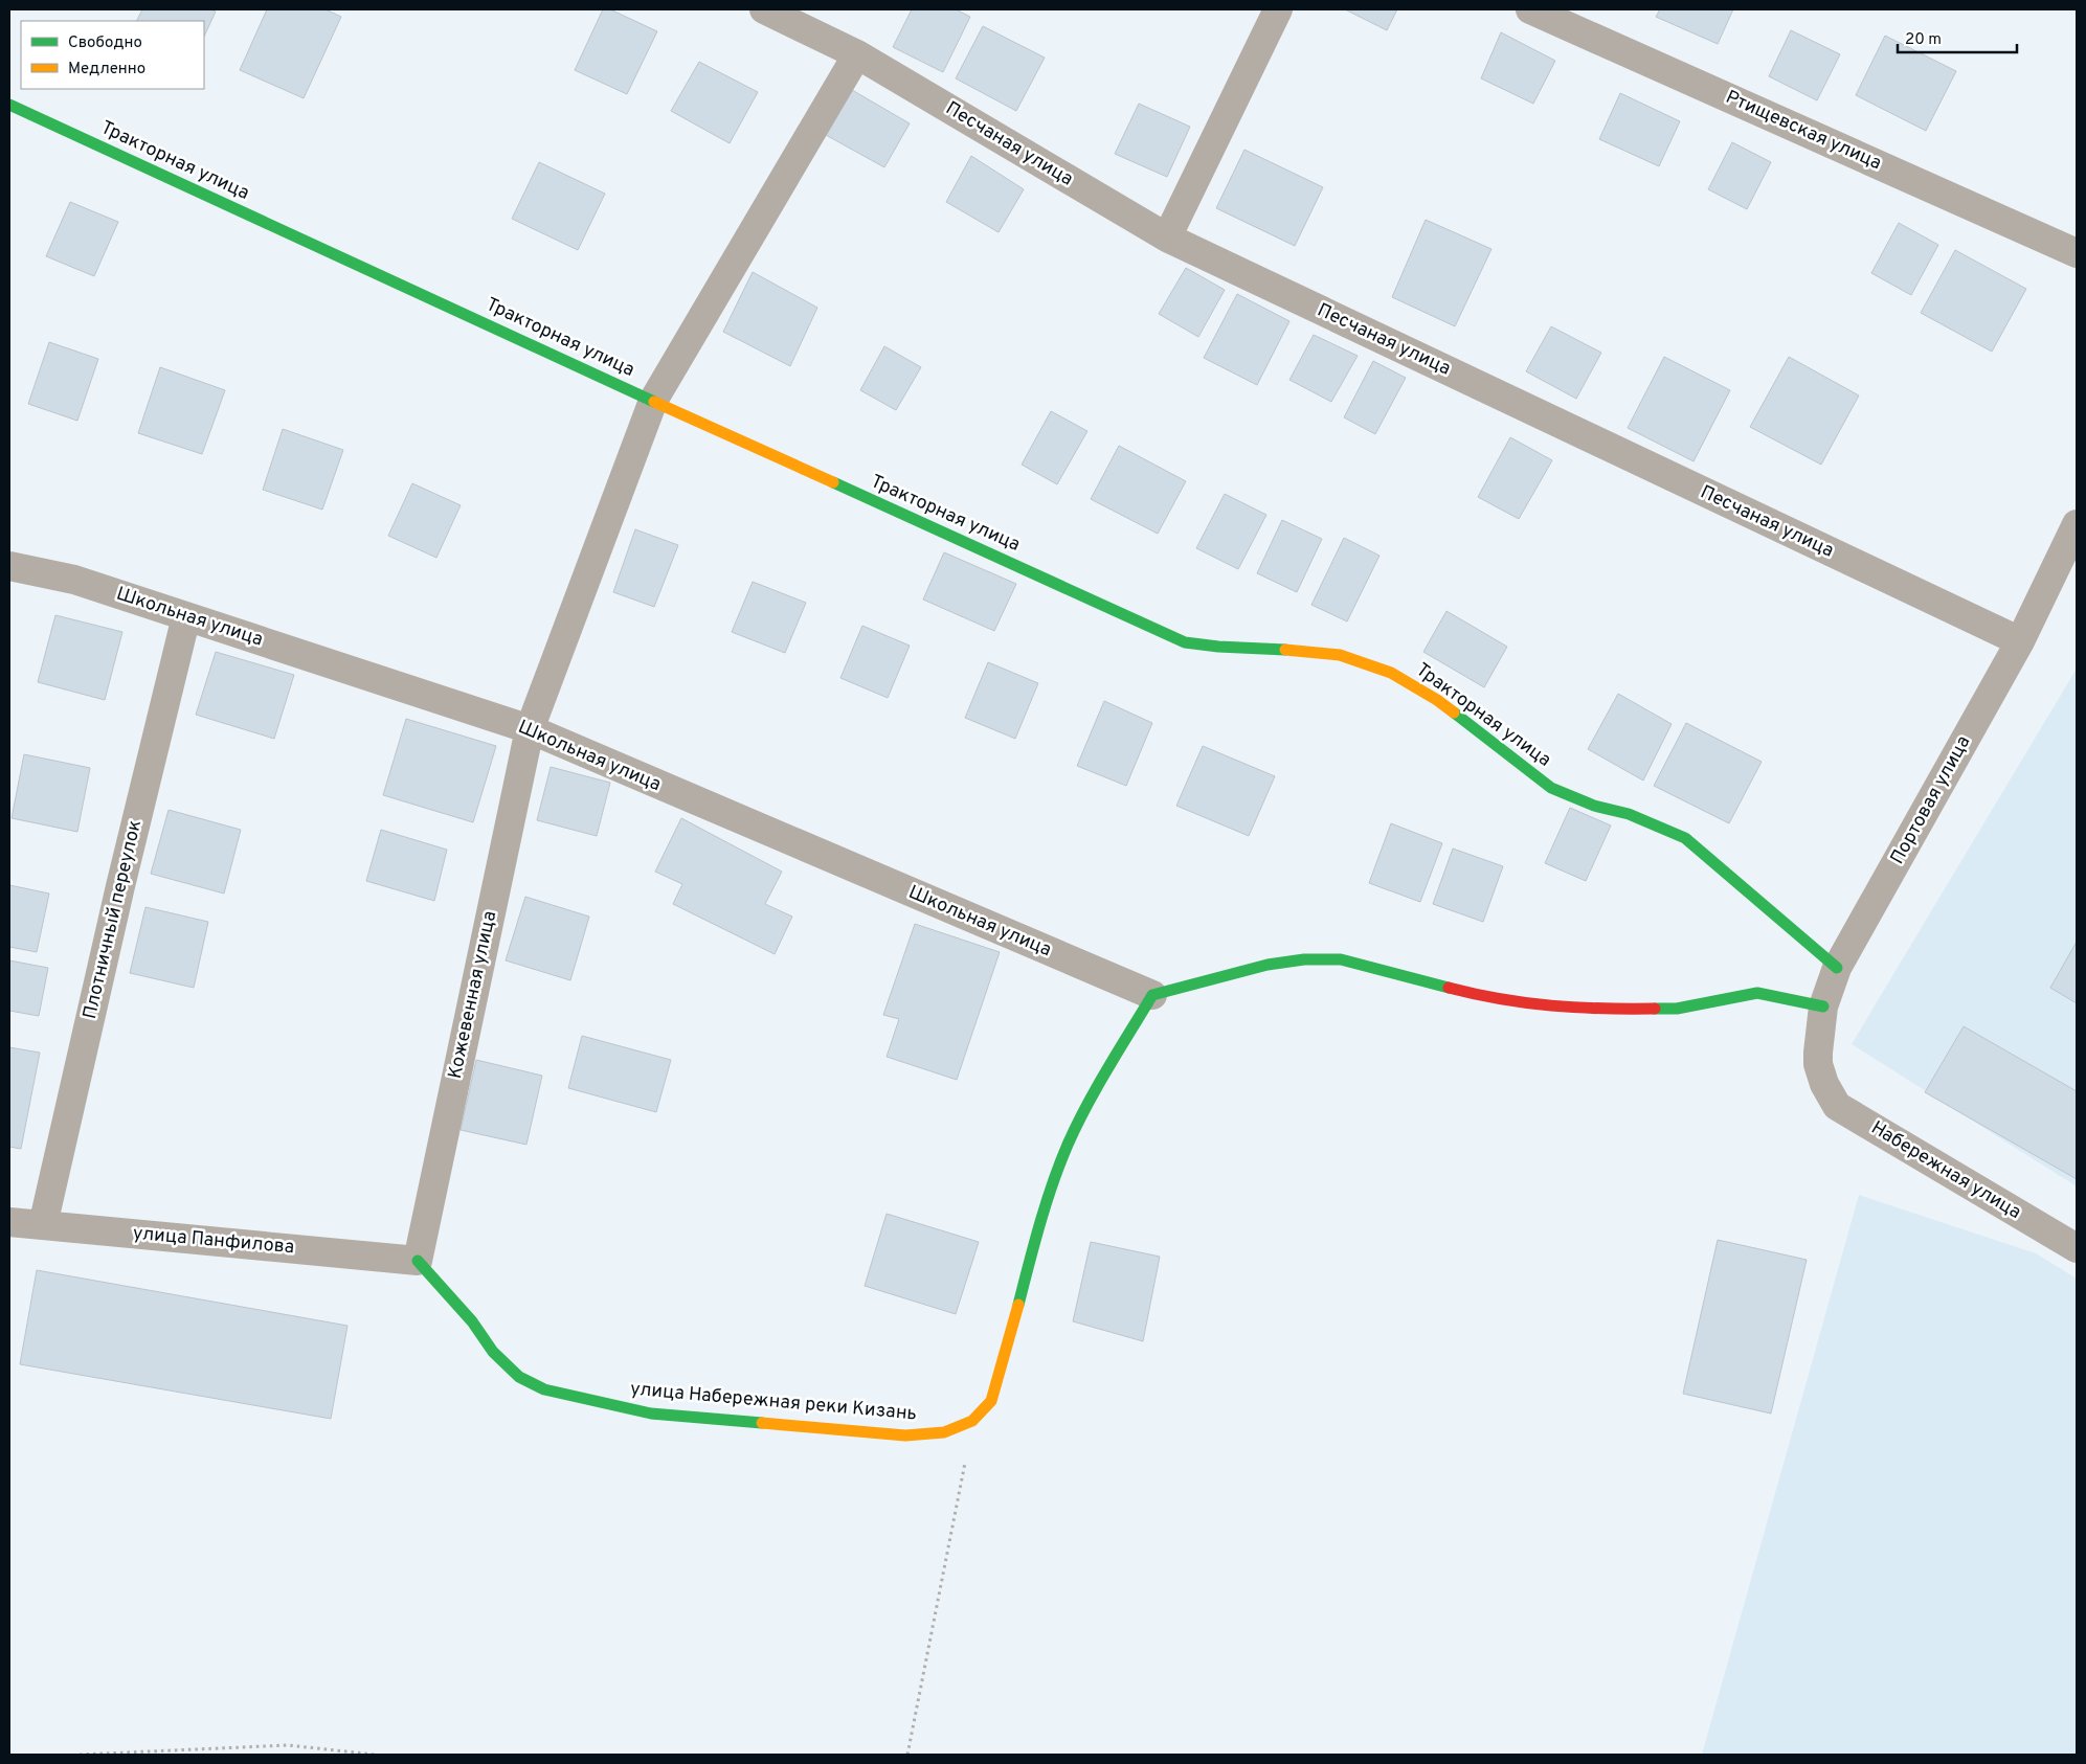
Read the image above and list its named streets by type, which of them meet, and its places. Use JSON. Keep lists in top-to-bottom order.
{
  "streets": {
    "street": [
      "Ртищевская улица",
      "Песчаная улица",
      "Тракторная улица",
      "Школьная улица",
      "Портовая улица",
      "Плотничный переулок",
      "Кожевенная улица",
      "Набережная улица",
      "улица Панфилова",
      "улица Набережная реки Кизань"
    ]
  },
  "crossings": [
    ["Песчаная улица", "Портовая улица"],
    ["Песчаная улица", "Кожевенная улица"],
    ["Тракторная улица", "Портовая улица"],
    ["Тракторная улица", "Кожевенная улица"],
    ["Школьная улица", "Плотничный переулок"],
    ["Школьная улица", "Кожевенная улица"],
    ["Школьная улица", "улица Набережная реки Кизань"],
    ["Портовая улица", "Набережная улица"],
    ["Плотничный переулок", "улица Панфилова"],
    ["Кожевенная улица", "улица Панфилова"],
    ["Кожевенная улица", "улица Набережная реки Кизань"],
    ["улица Панфилова", "улица Набережная реки Кизань"]
  ],
  "legend": ["Свободно", "Медленно"],
  "scale_bar": "20 m"
}
